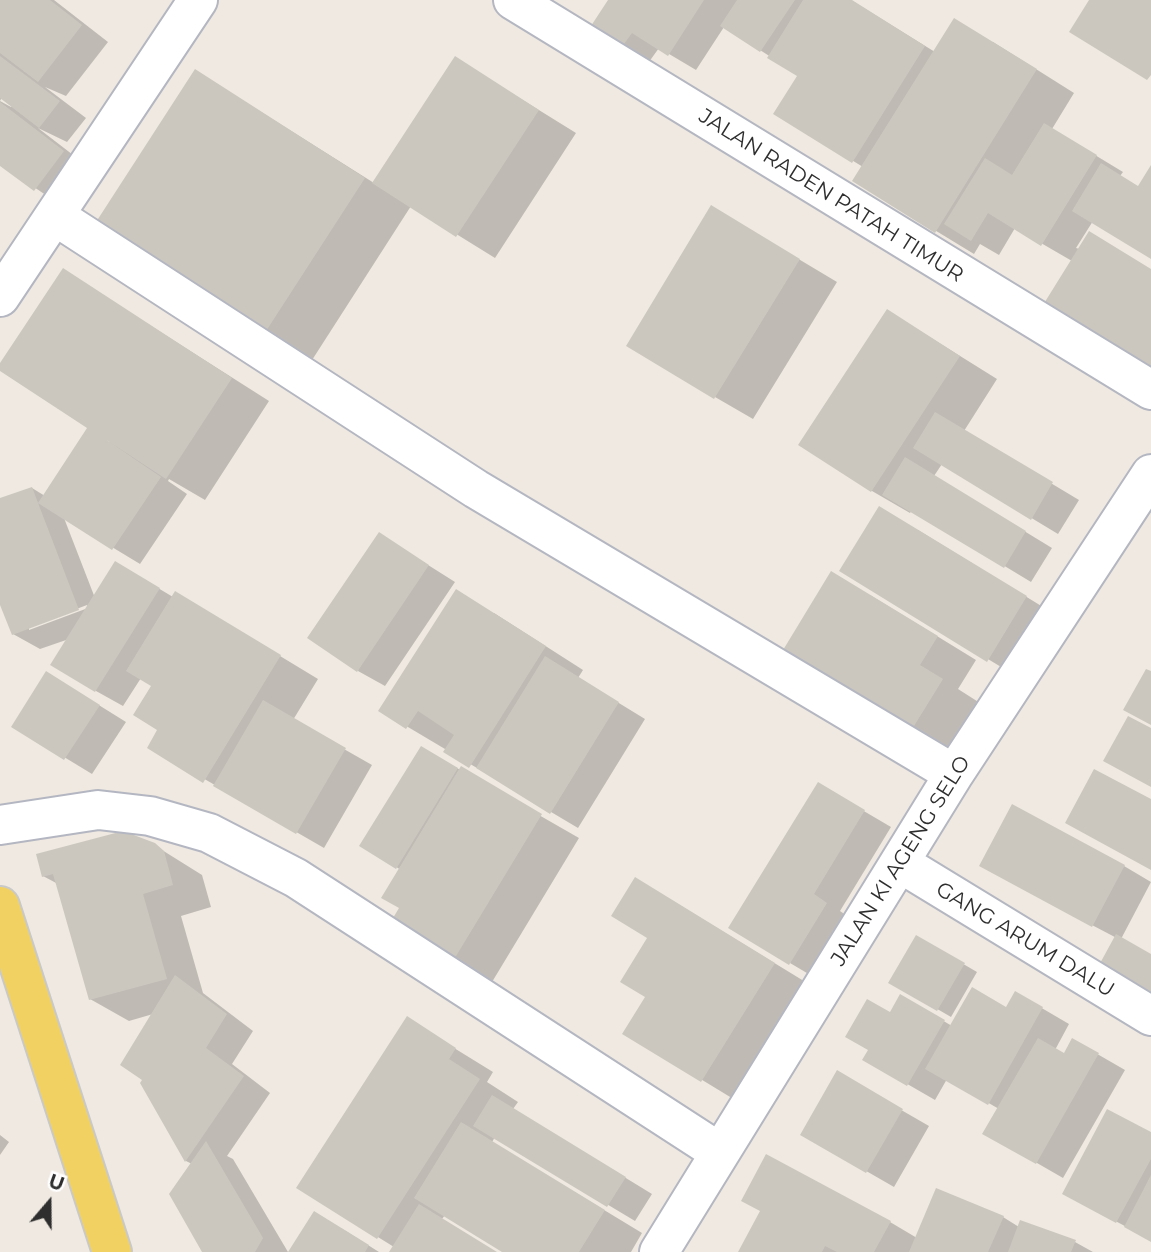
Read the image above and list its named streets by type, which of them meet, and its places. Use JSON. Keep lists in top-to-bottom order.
{
  "streets": {
    "street": ["JALAN RADEN PATAH TIMUR", "JALAN KI AGENG SELO", "GANG ARUM DALU"]
  },
  "crossings": [
    ["JALAN KI AGENG SELO", "GANG ARUM DALU"]
  ],
  "north": "top"
}
